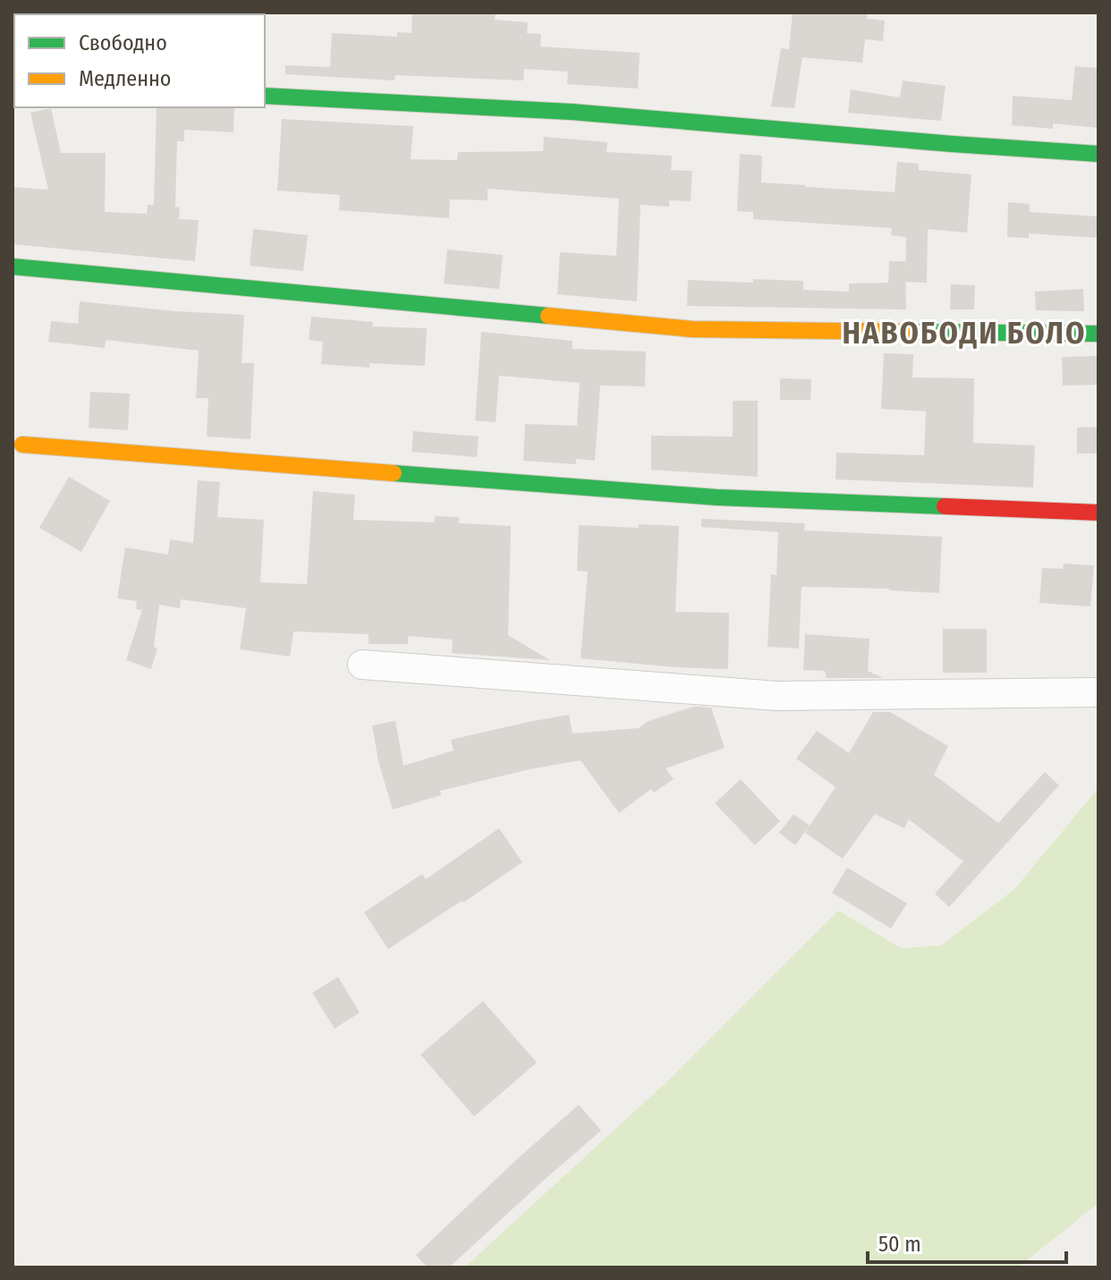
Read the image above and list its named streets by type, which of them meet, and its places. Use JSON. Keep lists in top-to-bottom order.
{
  "districts": ["НАВОБОДИ БОЛО"],
  "legend": ["Свободно", "Медленно"],
  "scale_bar": "50 m"
}
